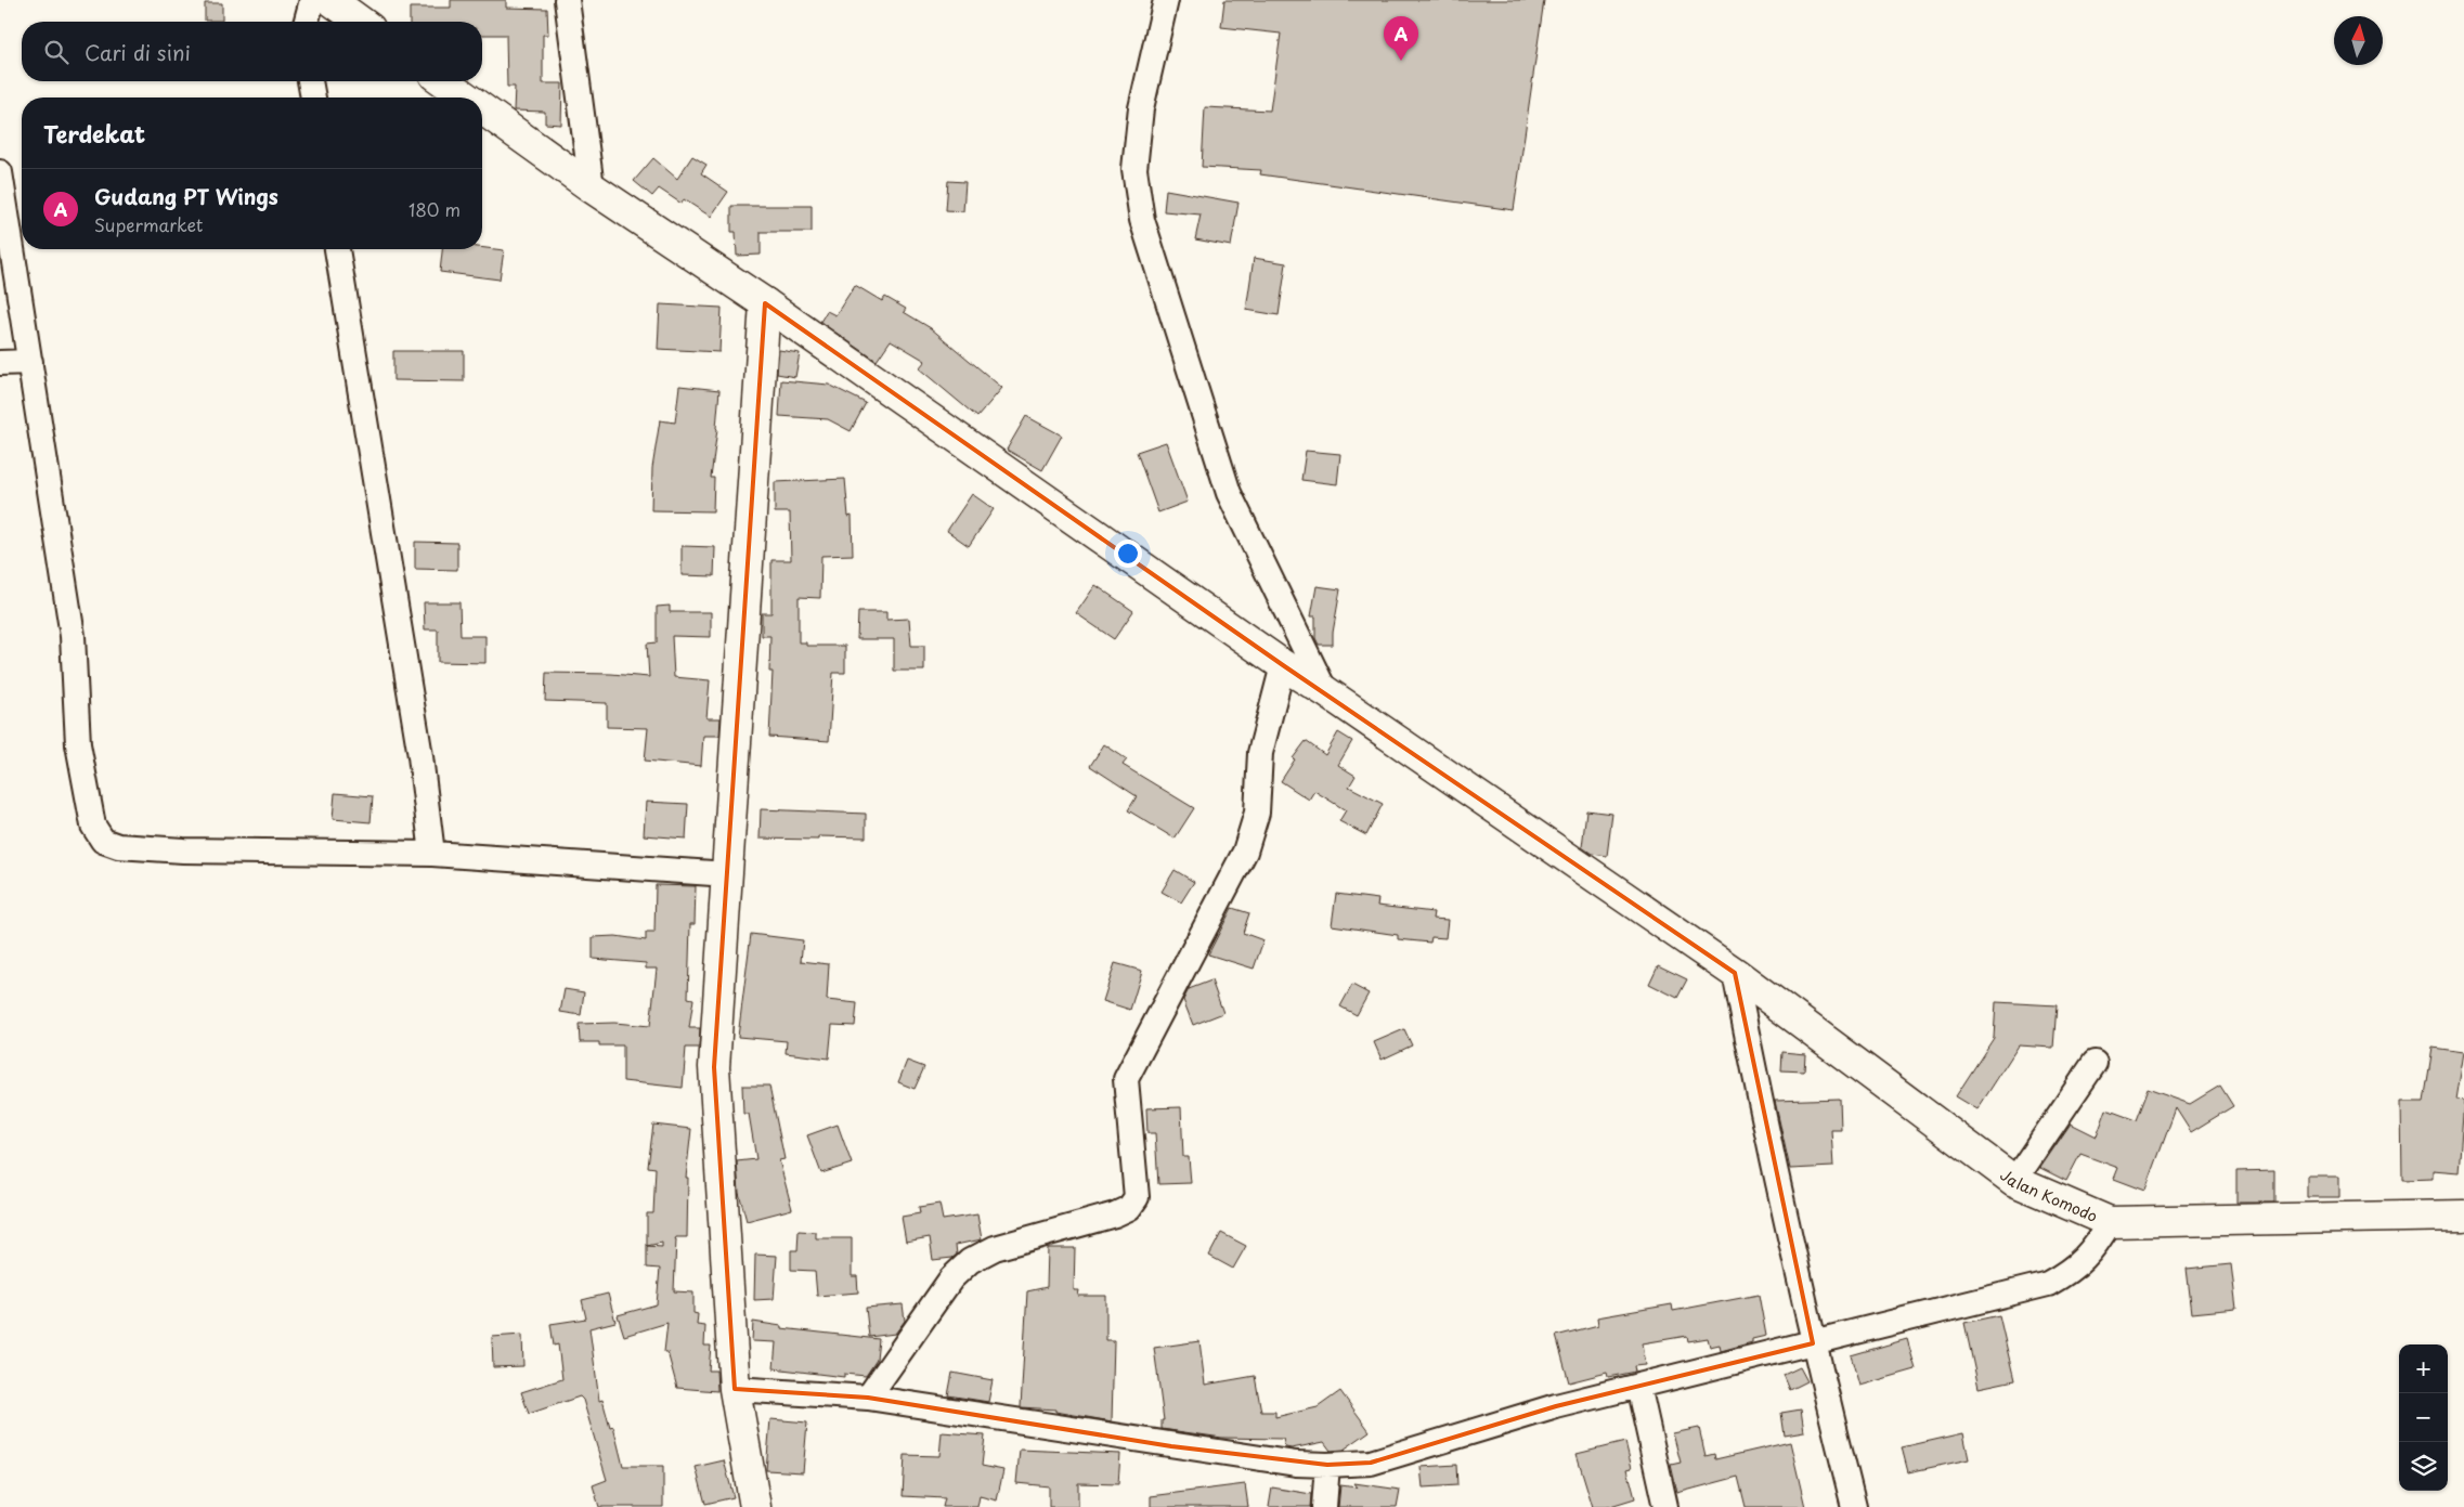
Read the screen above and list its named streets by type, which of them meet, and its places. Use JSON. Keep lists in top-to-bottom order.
{
  "streets": {
    "main road": ["Jalan Komodo"]
  },
  "north": "top",
  "page": {
    "pins": "A",
    "search": "Cari di sini",
    "heading": "Terdekat",
    "list": [
      {
        "mark": "A",
        "name": "Gudang PT Wings",
        "note": "Supermarket",
        "value": "180 m"
      }
    ],
    "map_buttons": ["+", "−"]
  }
}
